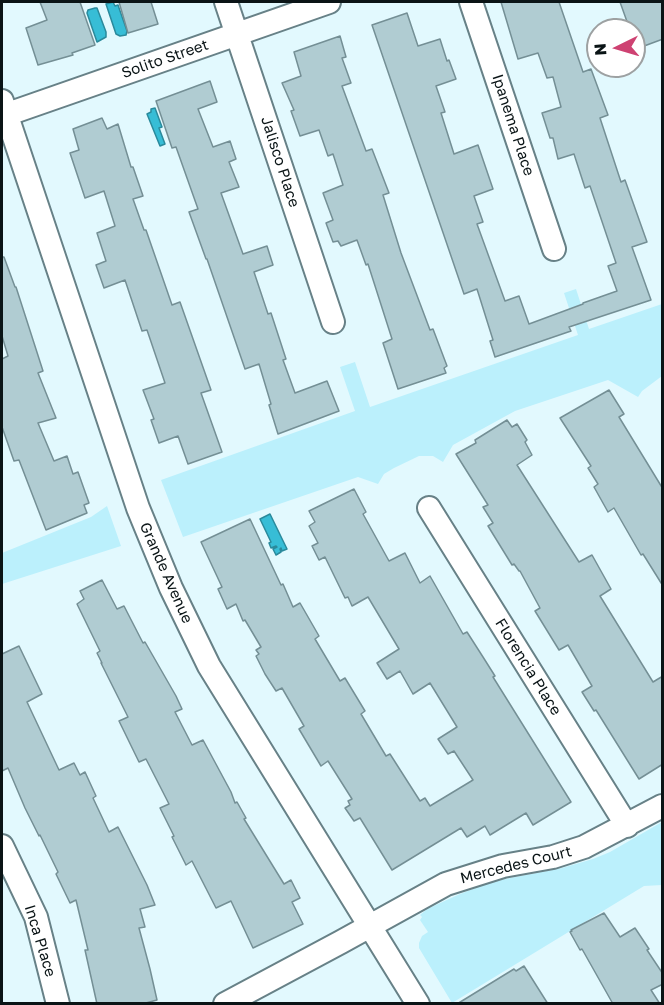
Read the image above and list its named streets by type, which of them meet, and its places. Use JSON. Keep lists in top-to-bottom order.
{
  "streets": {
    "street": [
      "Solito Street",
      "Ipanema Place",
      "Jalisco Place",
      "Grande Avenue",
      "Florencia Place",
      "Mercedes Court",
      "Inca Place"
    ]
  },
  "crossings": [
    ["Solito Street", "Jalisco Place"],
    ["Solito Street", "Grande Avenue"],
    ["Grande Avenue", "Mercedes Court"],
    ["Florencia Place", "Mercedes Court"]
  ],
  "north": "left"
}
